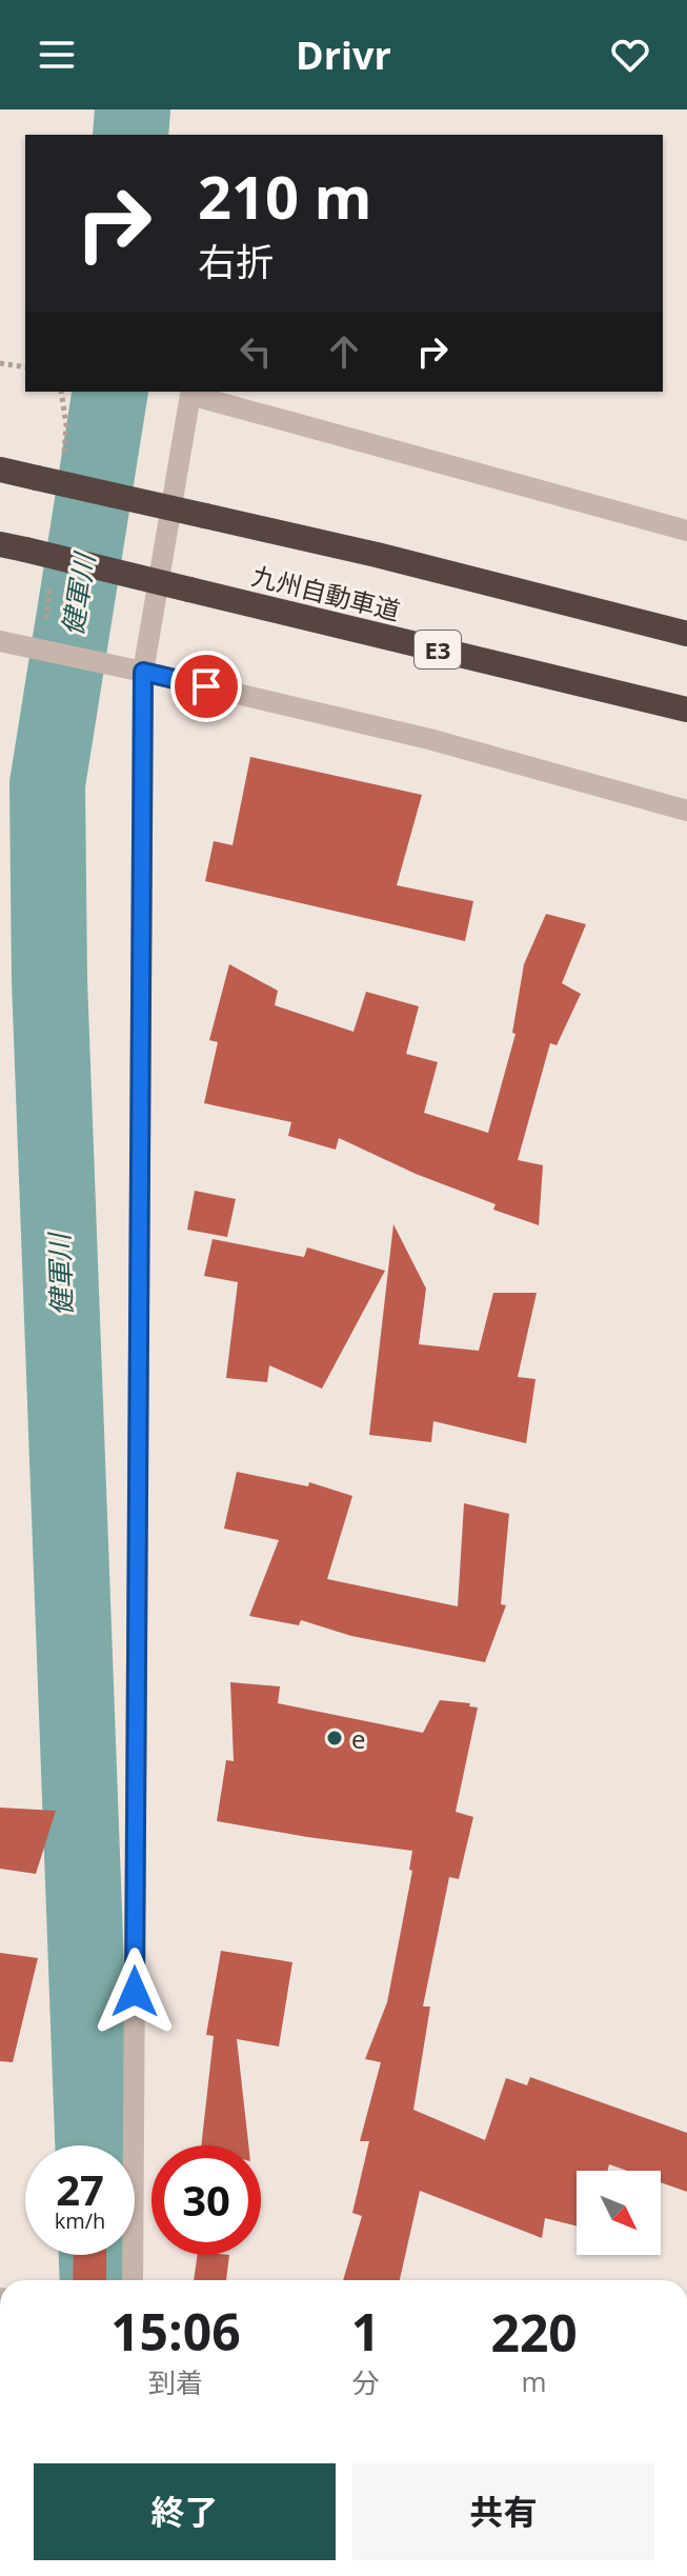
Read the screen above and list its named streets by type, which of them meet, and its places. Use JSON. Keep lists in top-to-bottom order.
{
  "streets": {
    "highway": ["九州自動車道", "E3"]
  },
  "water": ["健軍川"],
  "places": ["e"],
  "north": "bottom right",
  "page": {
    "header": "Drivr",
    "turn": ["210 m", "右折"],
    "speed": "27 km/h",
    "limit": "30",
    "eta": [
      "15:06",
      "到着",
      "1",
      "分",
      "220",
      "m"
    ],
    "buttons": ["終了", "共有"]
  }
}
